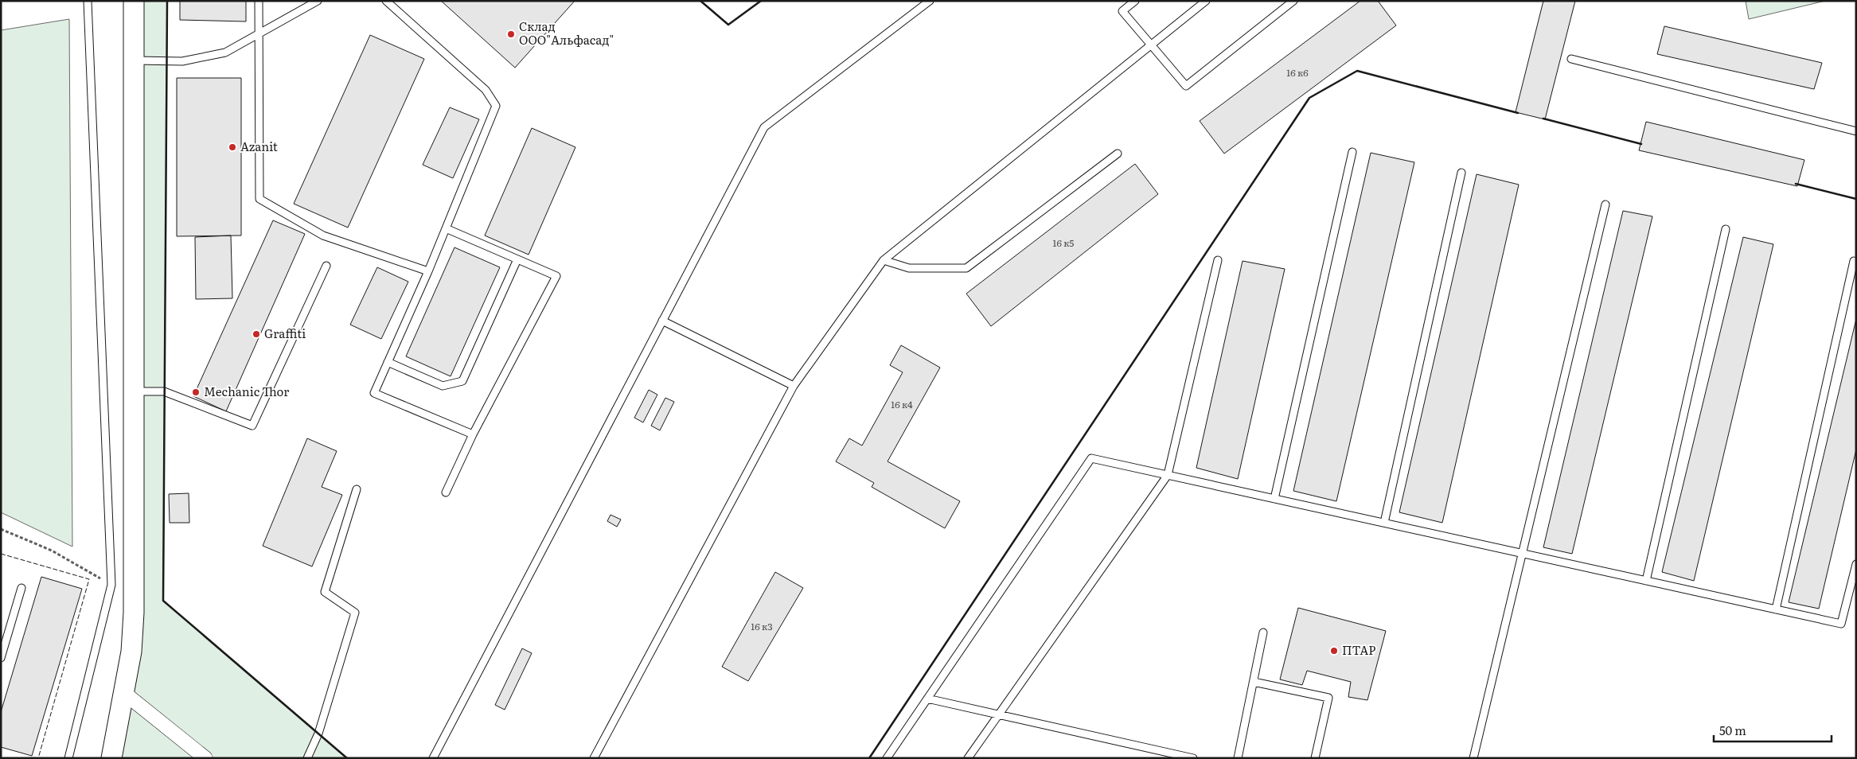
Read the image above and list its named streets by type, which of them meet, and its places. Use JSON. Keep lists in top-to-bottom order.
{
  "places": [
    "Склад ООО\"Альфасад\"",
    "Azanit",
    "Graffiti",
    "Mechanic Thor",
    "ПТАР"
  ],
  "house_numbers": [
    "16 к6",
    "16 к5",
    "16 к4",
    "16 к3"
  ],
  "scale_bar": "50 m"
}
